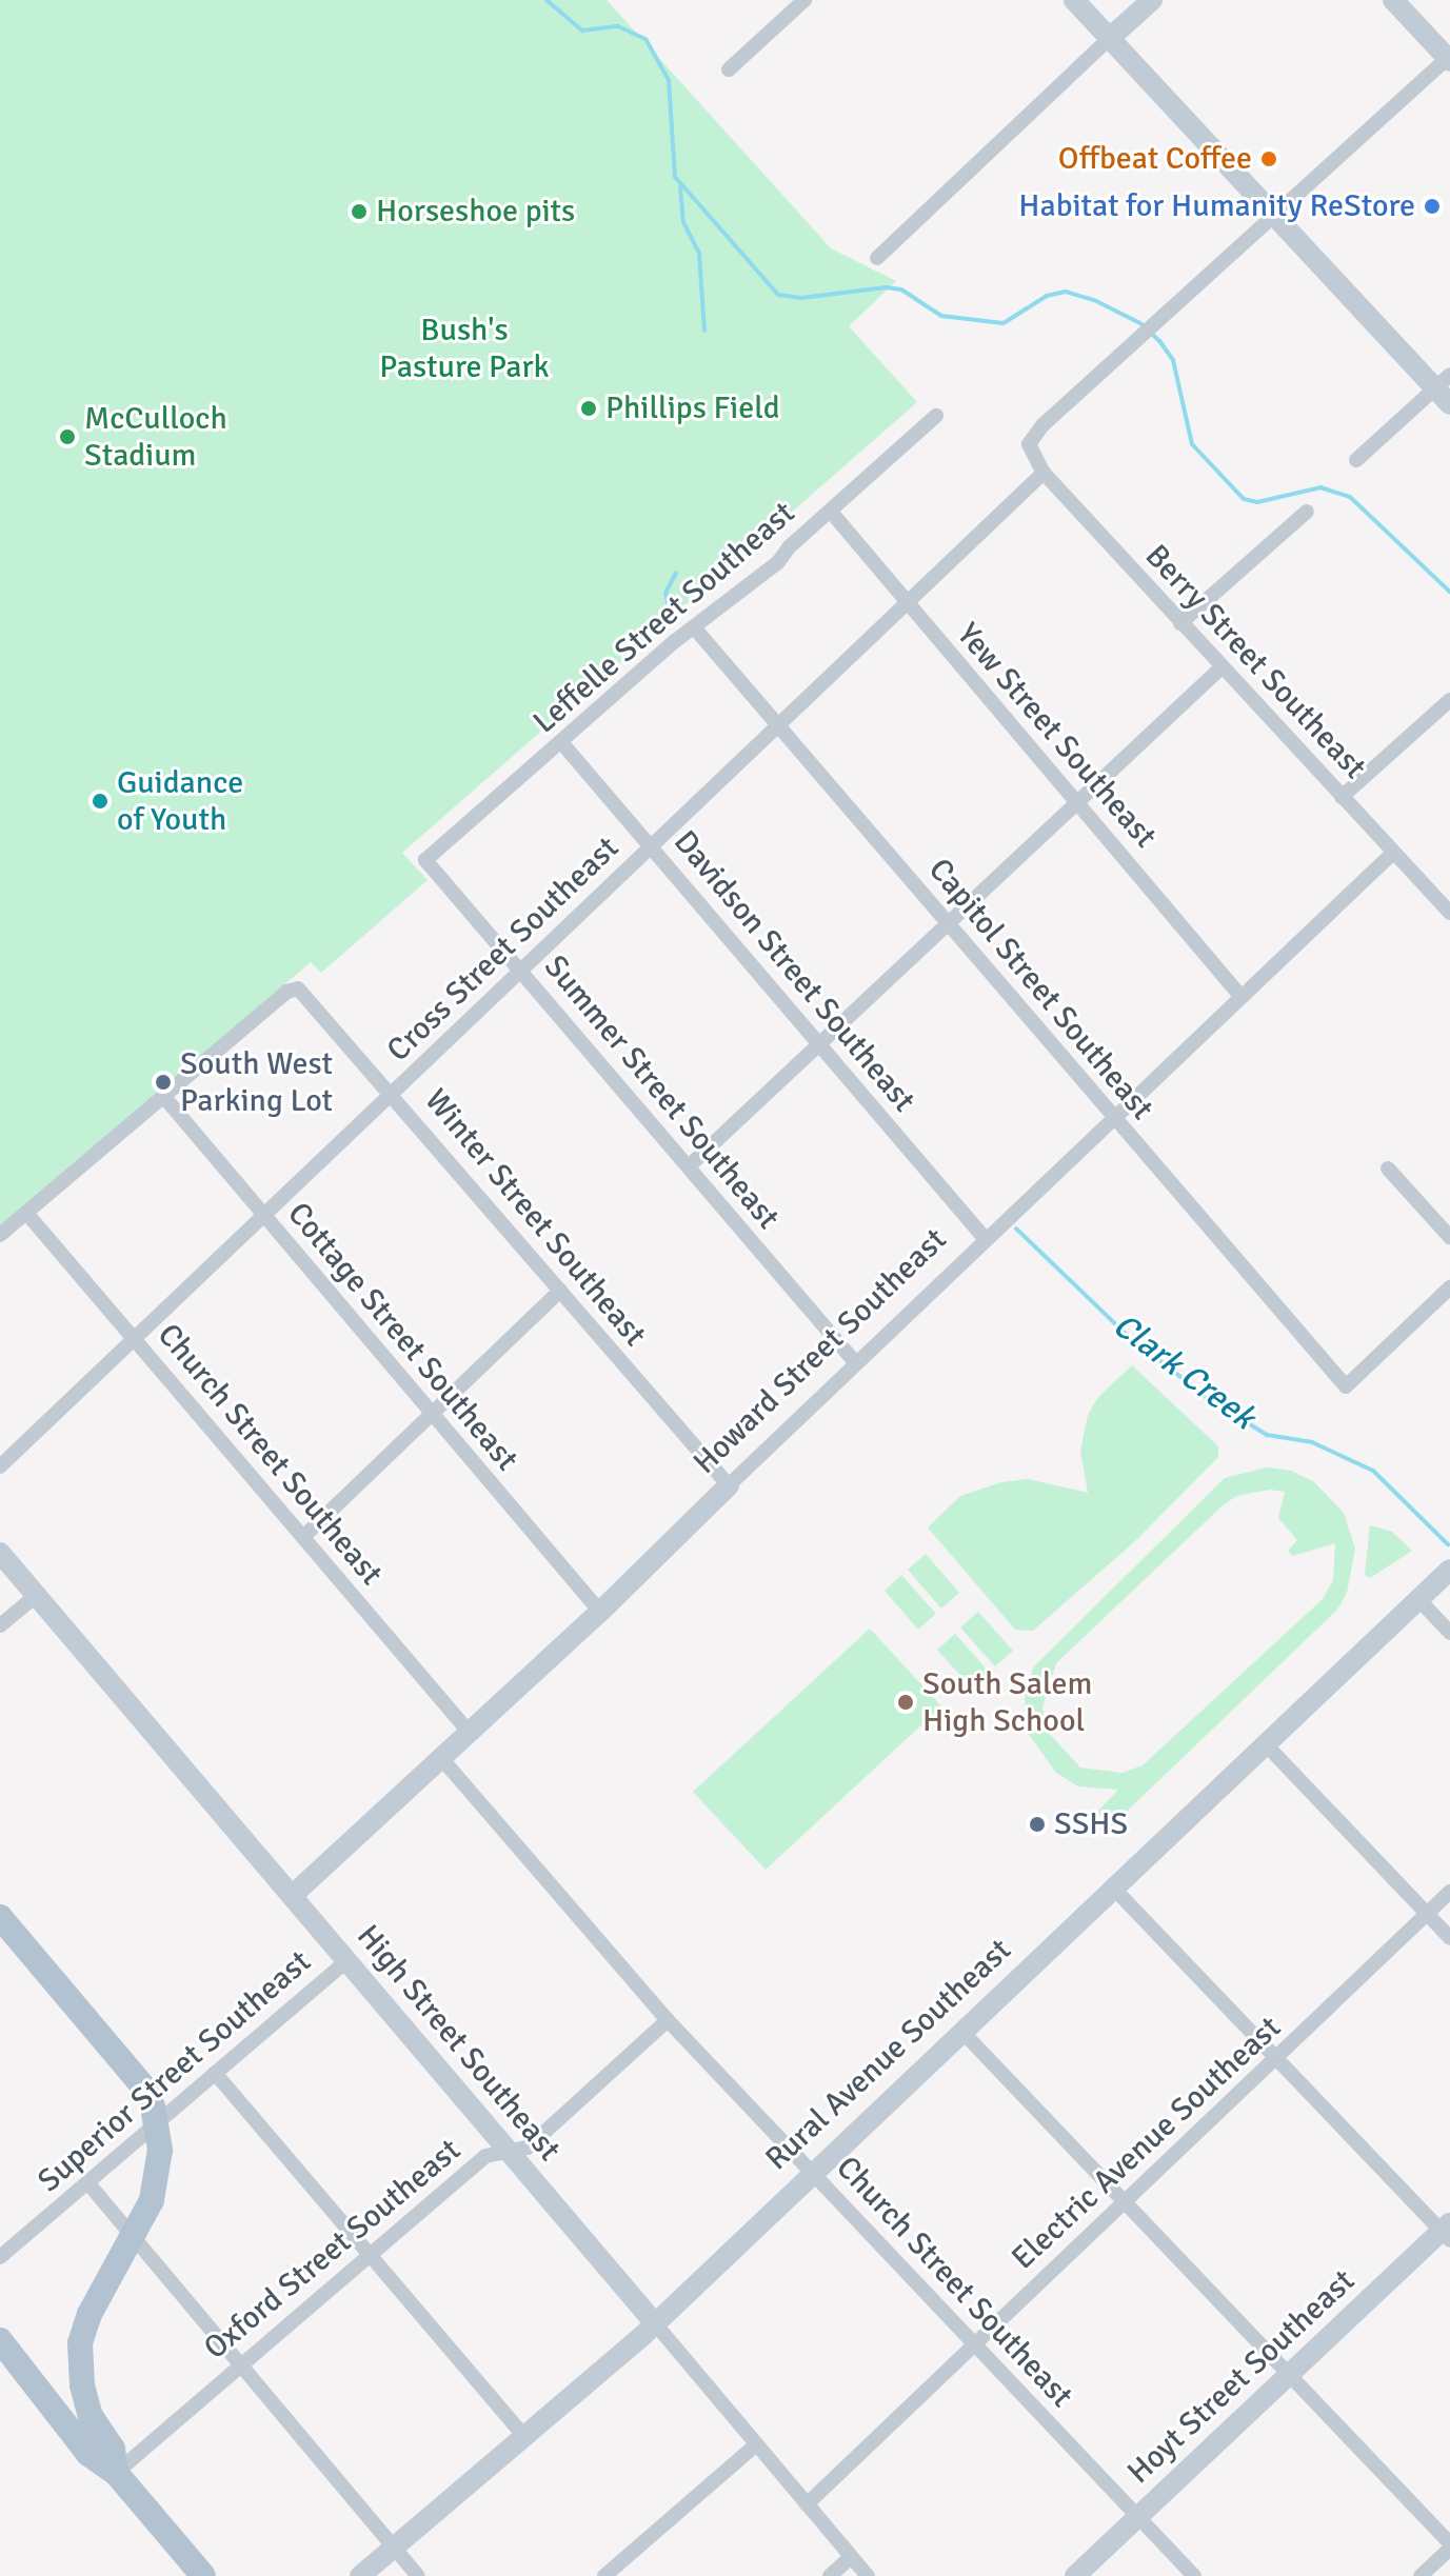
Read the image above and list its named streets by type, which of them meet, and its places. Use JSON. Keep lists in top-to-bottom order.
{
  "streets": {
    "street": [
      "Leffelle Street Southeast",
      "Berry Street Southeast",
      "Yew Street Southeast",
      "Cross Street Southeast",
      "Davidson Street Southeast",
      "Capitol Street Southeast",
      "Summer Street Southeast",
      "Winter Street Southeast",
      "Cottage Street Southeast",
      "Howard Street Southeast",
      "Church Street Southeast",
      "High Street Southeast",
      "Rural Avenue Southeast",
      "Superior Street Southeast",
      "Electric Avenue Southeast",
      "Oxford Street Southeast",
      "Hoyt Street Southeast"
    ]
  },
  "crossings": [
    ["Leffelle Street Southeast", "Yew Street Southeast"],
    ["Leffelle Street Southeast", "Davidson Street Southeast"],
    ["Leffelle Street Southeast", "Capitol Street Southeast"],
    ["Leffelle Street Southeast", "Summer Street Southeast"],
    ["Berry Street Southeast", "Cross Street Southeast"],
    ["Berry Street Southeast", "Howard Street Southeast"],
    ["Yew Street Southeast", "Cross Street Southeast"],
    ["Yew Street Southeast", "Howard Street Southeast"],
    ["Cross Street Southeast", "Davidson Street Southeast"],
    ["Cross Street Southeast", "Capitol Street Southeast"],
    ["Cross Street Southeast", "Summer Street Southeast"],
    ["Cross Street Southeast", "Winter Street Southeast"],
    ["Cross Street Southeast", "Cottage Street Southeast"],
    ["Cross Street Southeast", "Church Street Southeast"],
    ["Davidson Street Southeast", "Howard Street Southeast"],
    ["Capitol Street Southeast", "Howard Street Southeast"],
    ["Summer Street Southeast", "Howard Street Southeast"],
    ["Winter Street Southeast", "Cottage Street Southeast"],
    ["Winter Street Southeast", "Howard Street Southeast"],
    ["Cottage Street Southeast", "Howard Street Southeast"],
    ["Howard Street Southeast", "Church Street Southeast"],
    ["Howard Street Southeast", "High Street Southeast"],
    ["Church Street Southeast", "Rural Avenue Southeast"],
    ["Church Street Southeast", "Electric Avenue Southeast"],
    ["Church Street Southeast", "Oxford Street Southeast"],
    ["Church Street Southeast", "Hoyt Street Southeast"],
    ["High Street Southeast", "Rural Avenue Southeast"],
    ["High Street Southeast", "Superior Street Southeast"],
    ["High Street Southeast", "Electric Avenue Southeast"],
    ["High Street Southeast", "Oxford Street Southeast"]
  ],
  "water": ["Clark Creek"],
  "parks": ["Bush's Pasture Park"],
  "places": [
    "Offbeat Coffee",
    "Habitat for Humanity ReStore",
    "Horseshoe pits",
    "Phillips Field",
    "McCulloch Stadium",
    "Guidance of Youth",
    "South West Parking Lot",
    "South Salem High School",
    "SSHS"
  ]
}
